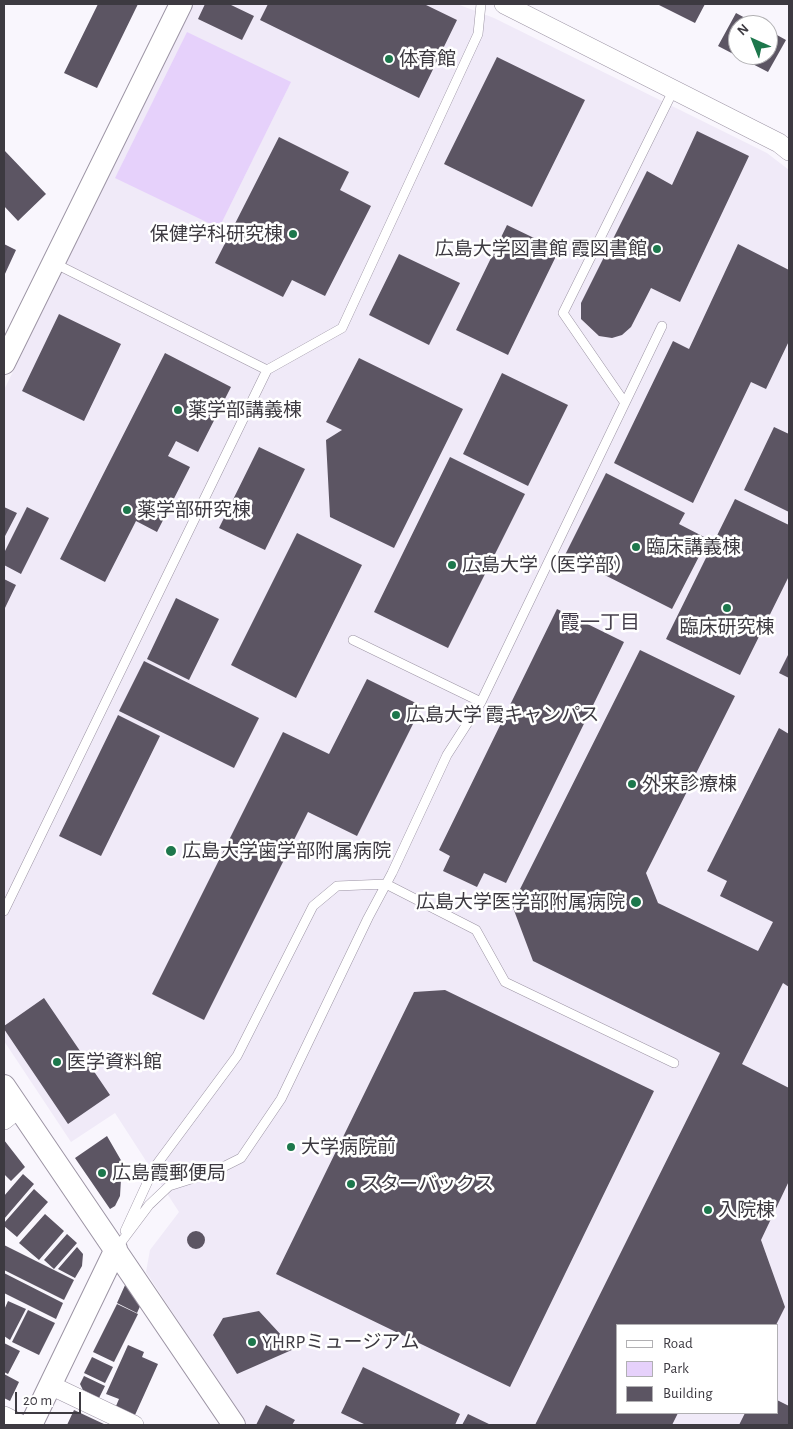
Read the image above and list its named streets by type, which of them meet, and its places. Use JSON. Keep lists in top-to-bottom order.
{
  "districts": ["霞一丁目"],
  "places": [
    "体育館",
    "保健学科研究棟",
    "広島大学図書館 霞図書館",
    "薬学部講義棟",
    "薬学部研究棟",
    "臨床講義棟",
    "広島大学（医学部）",
    "臨床研究棟",
    "広島大学 霞キャンパス",
    "外来診療棟",
    "広島大学歯学部附属病院",
    "広島大学医学部附属病院",
    "医学資料館",
    "大学病院前",
    "広島霞郵便局",
    "スターバックス",
    "入院棟",
    "YHRPミュージアム"
  ],
  "legend": ["Road", "Park", "Building"],
  "scale_bar": "20 m",
  "north": "top left"
}
